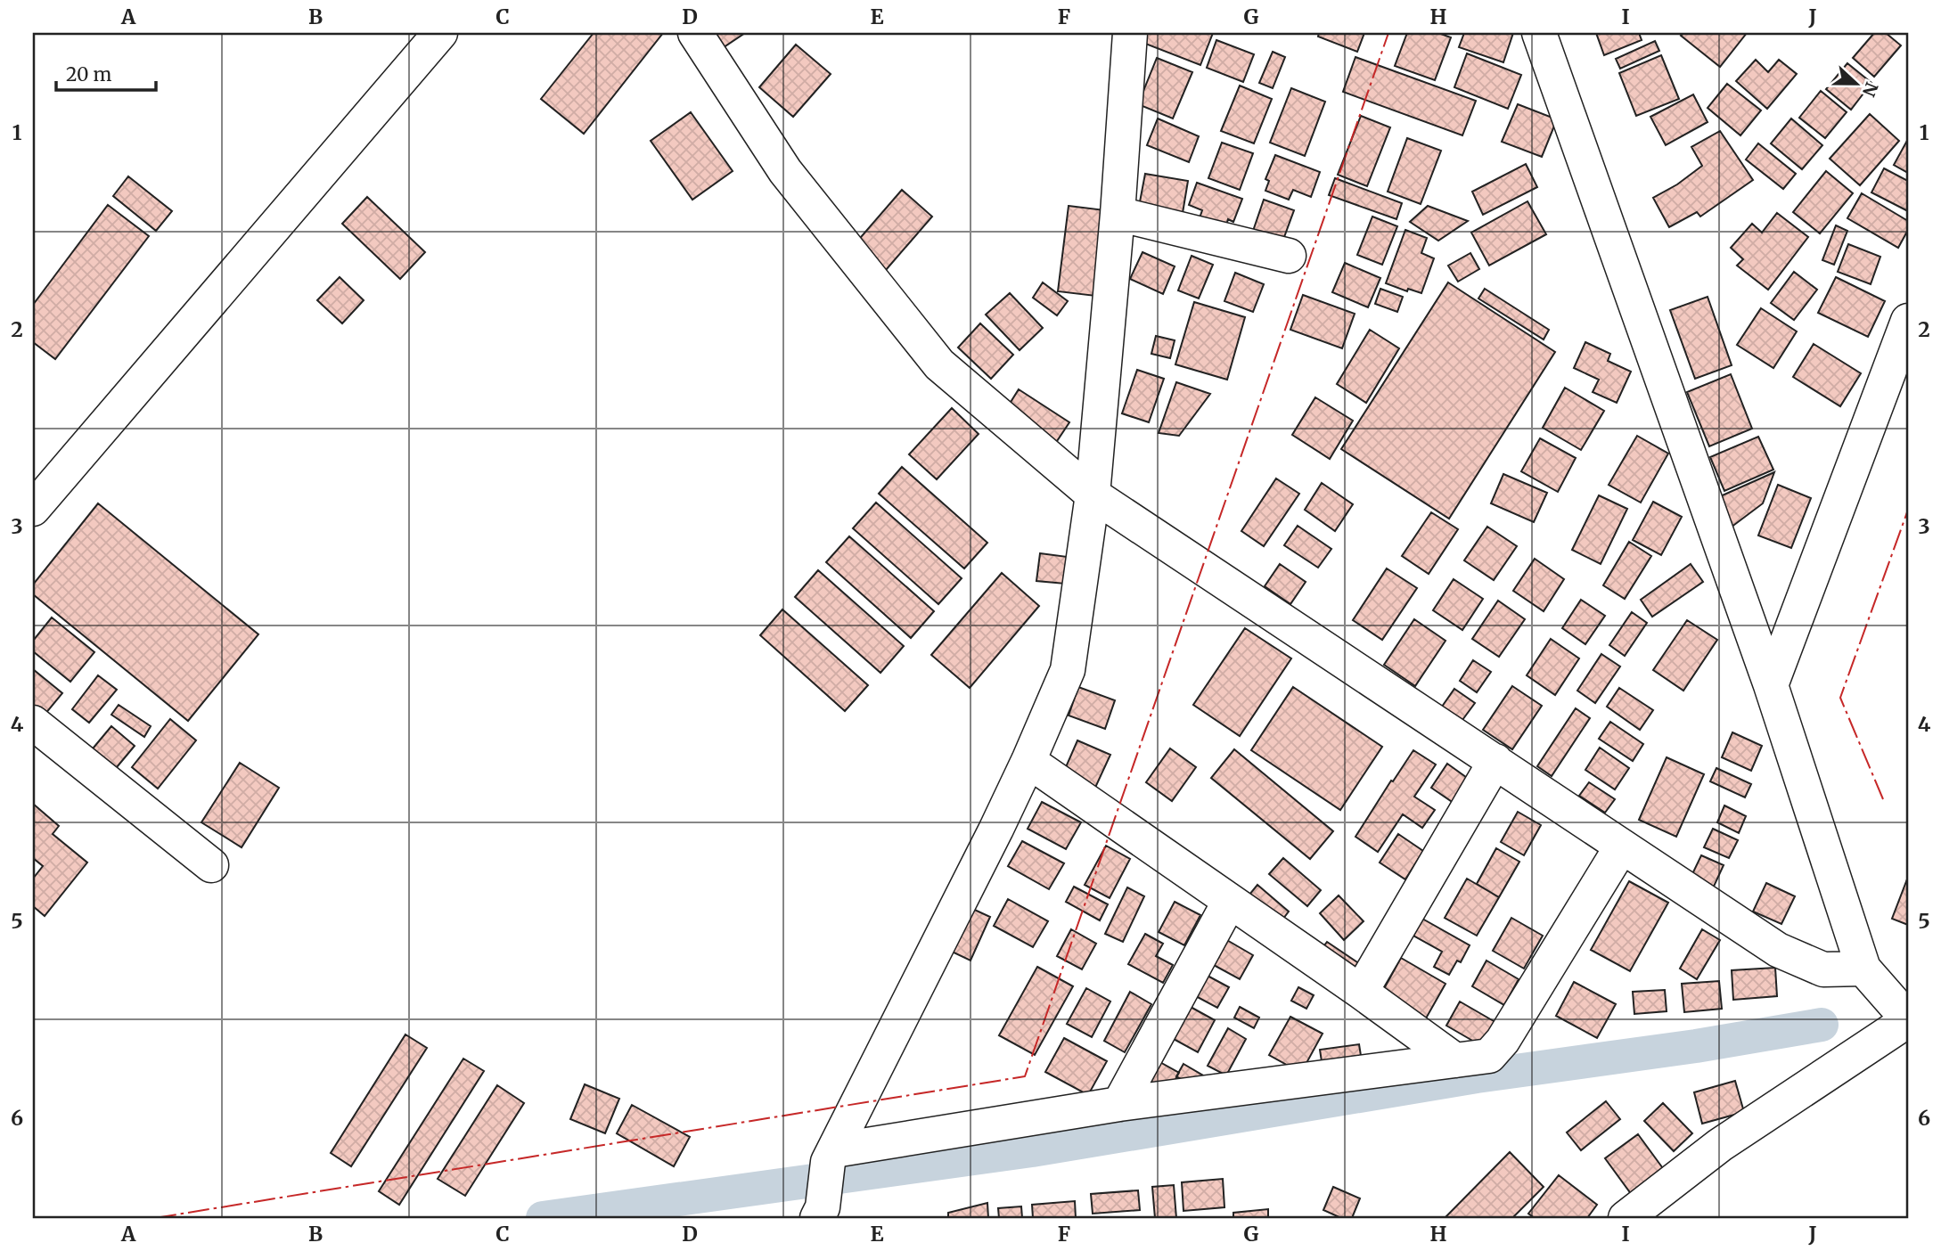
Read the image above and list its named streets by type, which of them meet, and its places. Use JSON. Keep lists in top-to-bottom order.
{
  "scale_bar": "20 m",
  "north": "right",
  "grid": {
    "columns": [
      "A",
      "B",
      "C",
      "D",
      "E",
      "F",
      "G",
      "H",
      "I",
      "J"
    ],
    "rows": [
      "1",
      "2",
      "3",
      "4",
      "5",
      "6"
    ]
  }
}
